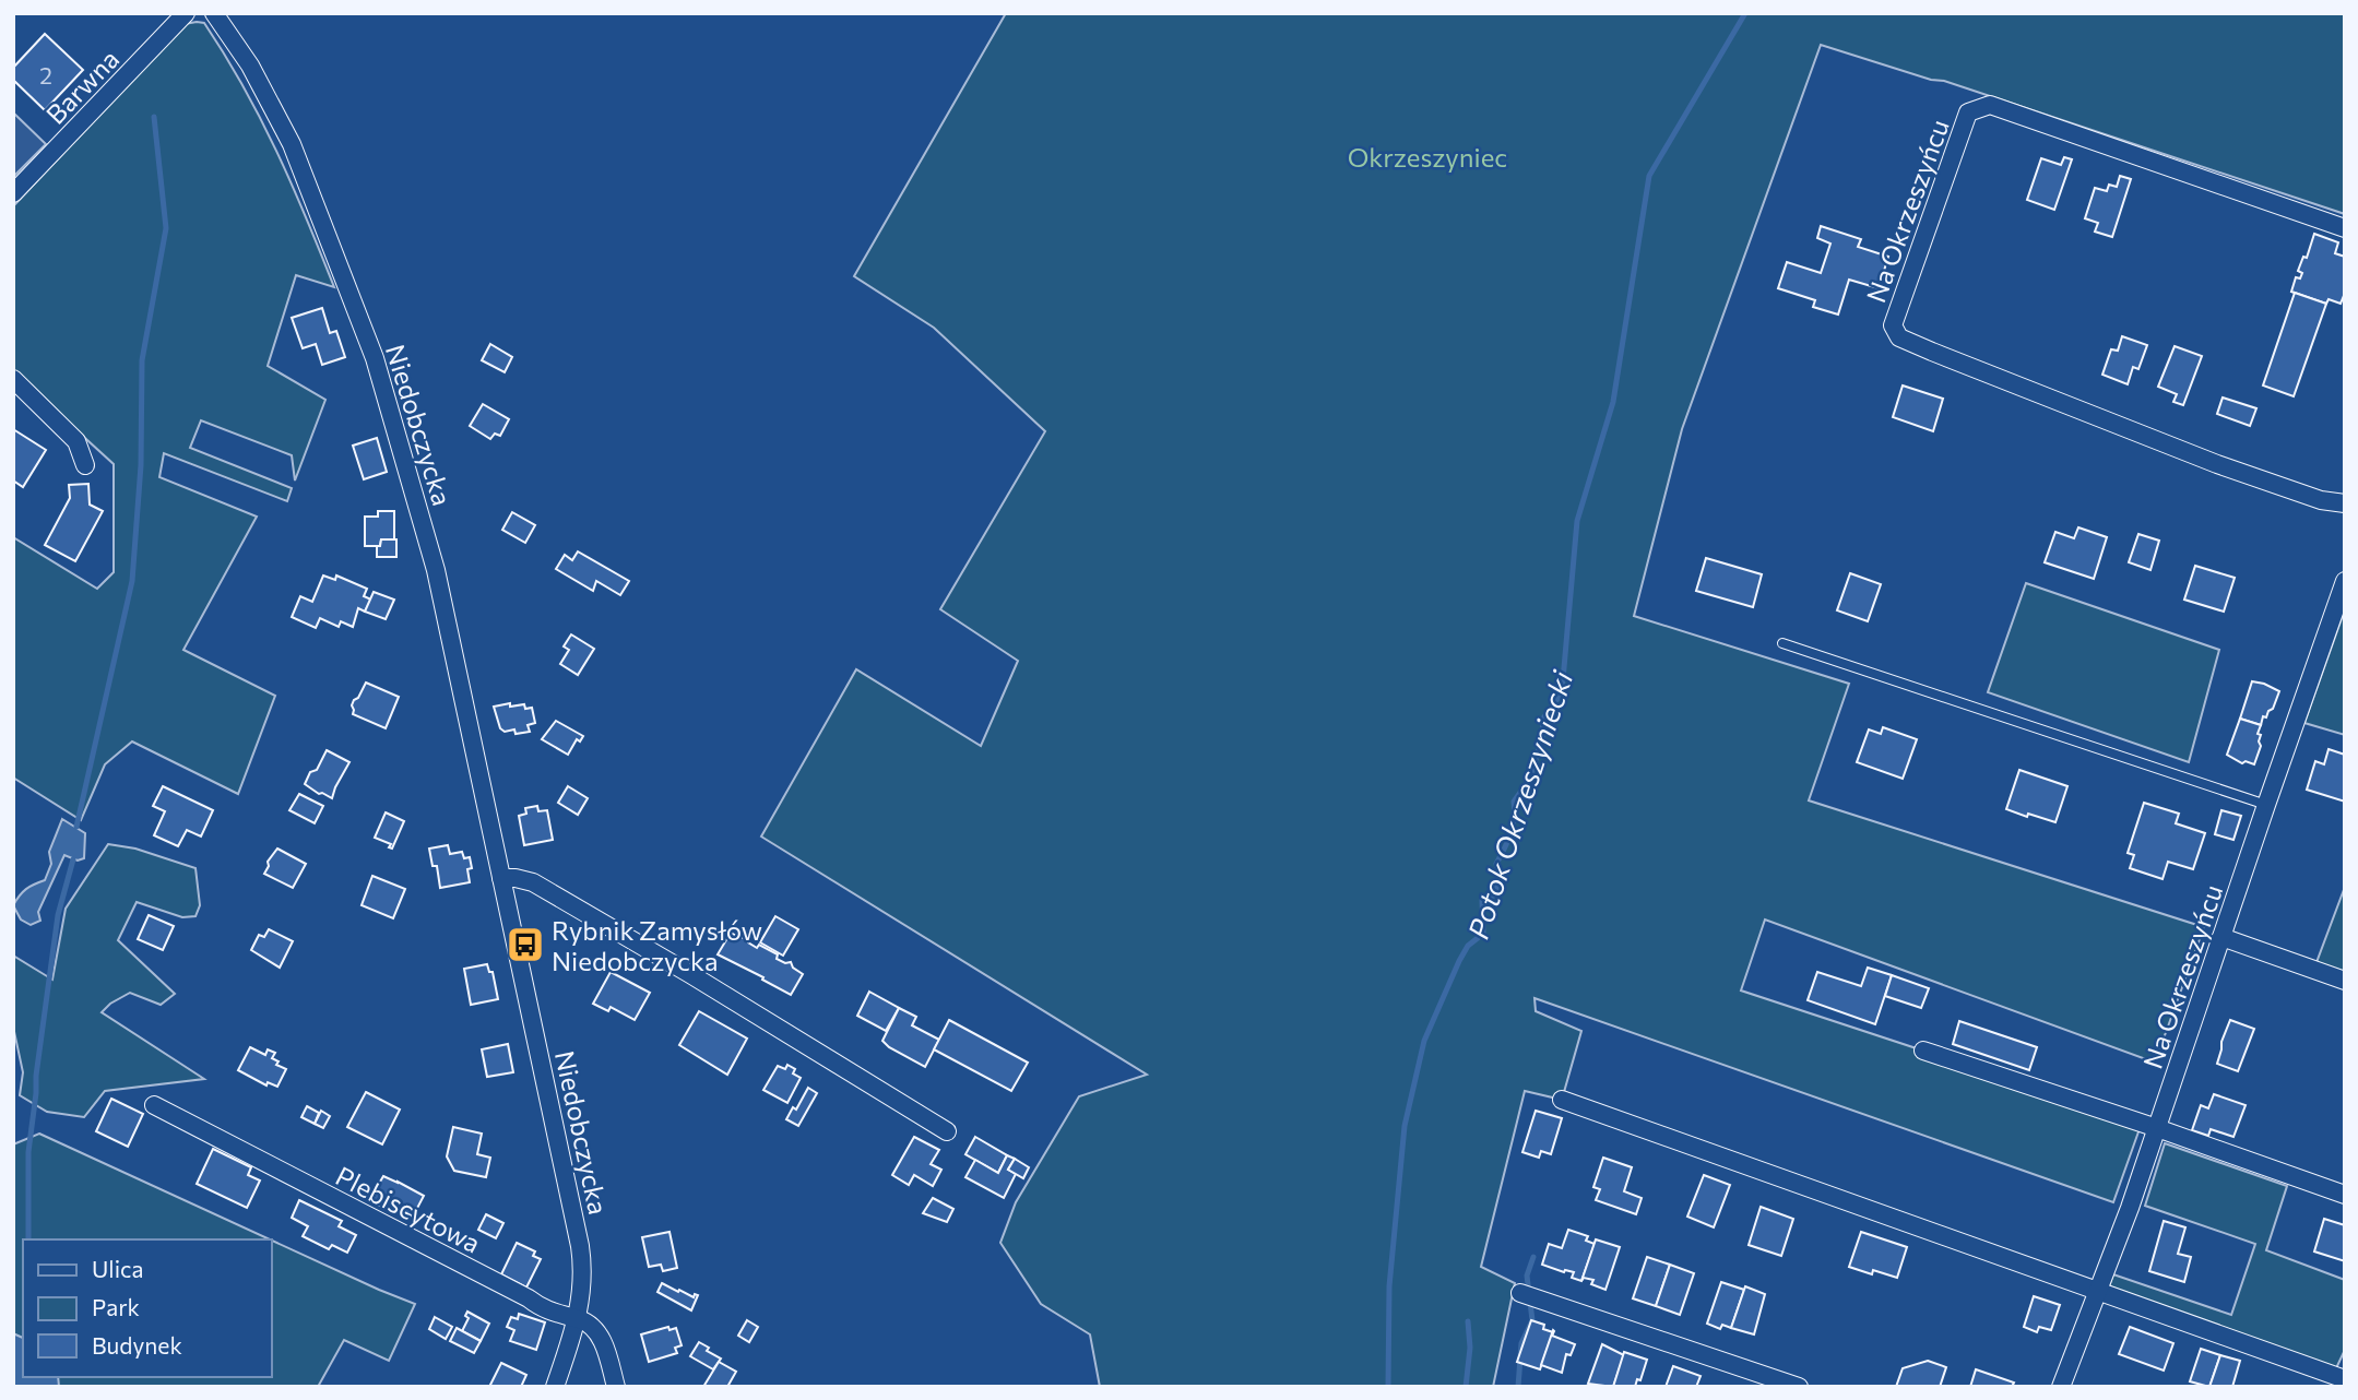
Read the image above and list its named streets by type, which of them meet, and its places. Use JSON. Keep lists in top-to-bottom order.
{
  "streets": {
    "street": [
      "Barwna",
      "Na Okrzeszyńcu",
      "Niedobczycka",
      "Plebiscytowa"
    ]
  },
  "crossings": [
    ["Niedobczycka", "Plebiscytowa"]
  ],
  "water": ["Potok Okrzeszyniecki"],
  "parks": ["Okrzeszyniec"],
  "places": {
    "bus stop": ["Rybnik Zamysłów Niedobczycka"]
  },
  "house_numbers": ["2"],
  "legend": ["Ulica", "Park", "Budynek"]
}
